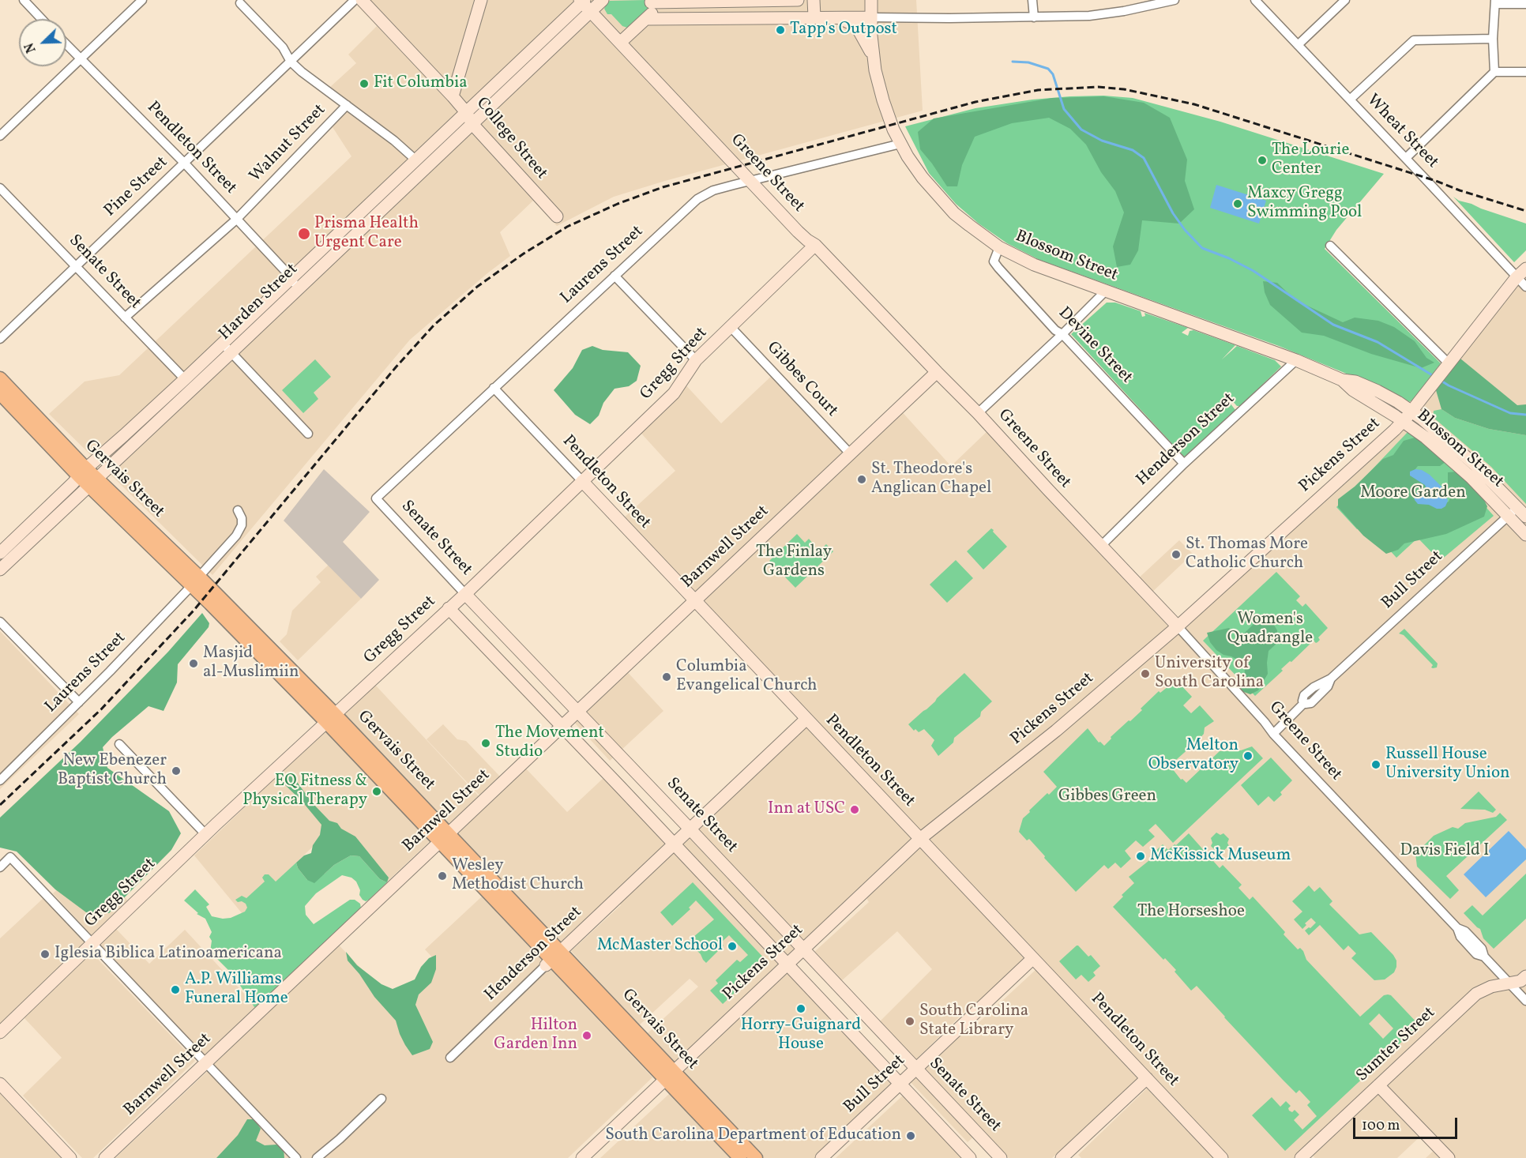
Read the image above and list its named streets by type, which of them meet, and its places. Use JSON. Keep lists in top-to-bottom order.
{
  "streets": {
    "main road": ["Gervais Street"],
    "street": [
      "Wheat Street",
      "College Street",
      "Walnut Street",
      "Pendleton Street",
      "Greene Street",
      "Pine Street",
      "Blossom Street",
      "Laurens Street",
      "Senate Street",
      "Harden Street",
      "Devine Street",
      "Gregg Street",
      "Gibbes Court",
      "Henderson Street",
      "Pickens Street",
      "Barnwell Street",
      "Bull Street",
      "Sumter Street"
    ]
  },
  "crossings": [
    ["Wheat Street", "Pickens Street"],
    ["College Street", "Harden Street"],
    ["Walnut Street", "Pendleton Street"],
    ["Walnut Street", "Senate Street"],
    ["Pendleton Street", "Pine Street"],
    ["Pendleton Street", "Laurens Street"],
    ["Pendleton Street", "Harden Street"],
    ["Pendleton Street", "Gregg Street"],
    ["Pendleton Street", "Henderson Street"],
    ["Pendleton Street", "Pickens Street"],
    ["Pendleton Street", "Barnwell Street"],
    ["Pendleton Street", "Bull Street"],
    ["Greene Street", "Laurens Street"],
    ["Greene Street", "Harden Street"],
    ["Greene Street", "Gregg Street"],
    ["Greene Street", "Henderson Street"],
    ["Greene Street", "Pickens Street"],
    ["Greene Street", "Barnwell Street"],
    ["Greene Street", "Bull Street"],
    ["Greene Street", "Sumter Street"],
    ["Pine Street", "Senate Street"],
    ["Blossom Street", "Laurens Street"],
    ["Blossom Street", "Devine Street"],
    ["Blossom Street", "Henderson Street"],
    ["Blossom Street", "Pickens Street"],
    ["Blossom Street", "Bull Street"],
    ["Laurens Street", "Senate Street"],
    ["Laurens Street", "Gervais Street"],
    ["Senate Street", "Harden Street"],
    ["Senate Street", "Gregg Street"],
    ["Senate Street", "Henderson Street"],
    ["Senate Street", "Pickens Street"],
    ["Senate Street", "Barnwell Street"],
    ["Senate Street", "Bull Street"],
    ["Harden Street", "Gervais Street"],
    ["Devine Street", "Henderson Street"],
    ["Gregg Street", "Gibbes Court"],
    ["Gregg Street", "Gervais Street"],
    ["Gibbes Court", "Barnwell Street"],
    ["Henderson Street", "Gervais Street"],
    ["Pickens Street", "Gervais Street"],
    ["Gervais Street", "Barnwell Street"]
  ],
  "parks": [
    "Moore Garden",
    "The Finlay Gardens",
    "Women's Quadrangle",
    "Gibbes Green",
    "Davis Field I",
    "The Horseshoe"
  ],
  "places": [
    "Tapp's Outpost",
    "Fit Columbia",
    "The Lourie Center",
    "Maxcy Gregg Swimming Pool",
    "Prisma Health Urgent Care",
    "St. Theodore's Anglican Chapel",
    "St. Thomas More Catholic Church",
    "Masjid al-Muslimiin",
    "University of South Carolina",
    "Columbia Evangelical Church",
    "The Movement Studio",
    "Melton Observatory",
    "Russell House University Union",
    "New Ebenezer Baptist Church",
    "EQ Fitness & Physical Therapy",
    "Inn at USC",
    "McKissick Museum",
    "Wesley Methodist Church",
    "McMaster School",
    "Iglesia Biblica Latinoamericana",
    "A.P. Williams Funeral Home",
    "Horry-Guignard House",
    "South Carolina State Library",
    "Hilton Garden Inn",
    "South Carolina Department of Education"
  ],
  "scale_bar": "100 m",
  "north": "bottom left"
}
